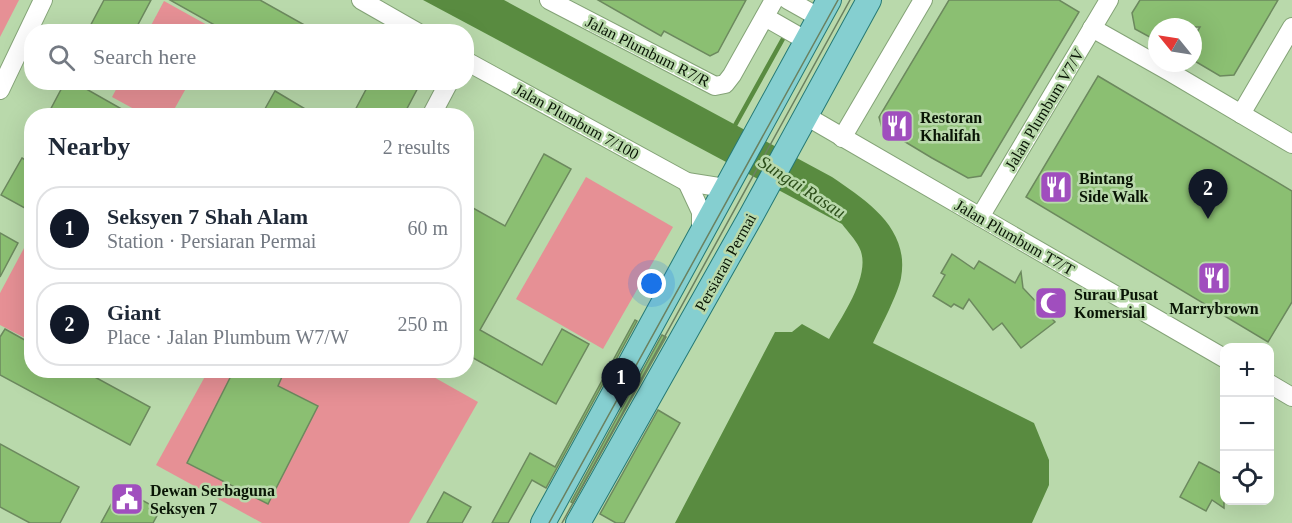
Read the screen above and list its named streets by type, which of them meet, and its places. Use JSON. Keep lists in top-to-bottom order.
{
  "streets": {
    "main road": ["Persiaran Permai"],
    "street": [
      "Jalan Plumbum R7/R",
      "Jalan Plumbum V7/V",
      "Jalan Plumbum 7/100",
      "Jalan Plumbum T7/T"
    ]
  },
  "crossings": [
    ["Jalan Plumbum V7/V", "Jalan Plumbum T7/T"],
    ["Jalan Plumbum 7/100", "Persiaran Permai"],
    ["Jalan Plumbum T7/T", "Persiaran Permai"]
  ],
  "water": ["Sungai Rasau"],
  "places": {
    "restaurant": ["Restoran Khalifah", "Bintang Side Walk", "Marrybrown"],
    "mosque": ["Surau Pusat Komersial"],
    "public building": ["Dewan Serbaguna Seksyen 7"]
  },
  "north": "top left",
  "page": {
    "search": "Search here",
    "heading": ["Nearby", "2 results"],
    "pins": ["2", "1"],
    "list": [
      {
        "mark": "1",
        "name": "Seksyen 7 Shah Alam",
        "note": "Station · Persiaran Permai",
        "value": "60 m"
      },
      {
        "mark": "2",
        "name": "Giant",
        "note": "Place · Jalan Plumbum W7/W",
        "value": "250 m"
      }
    ],
    "map_buttons": ["+", "−"]
  }
}
